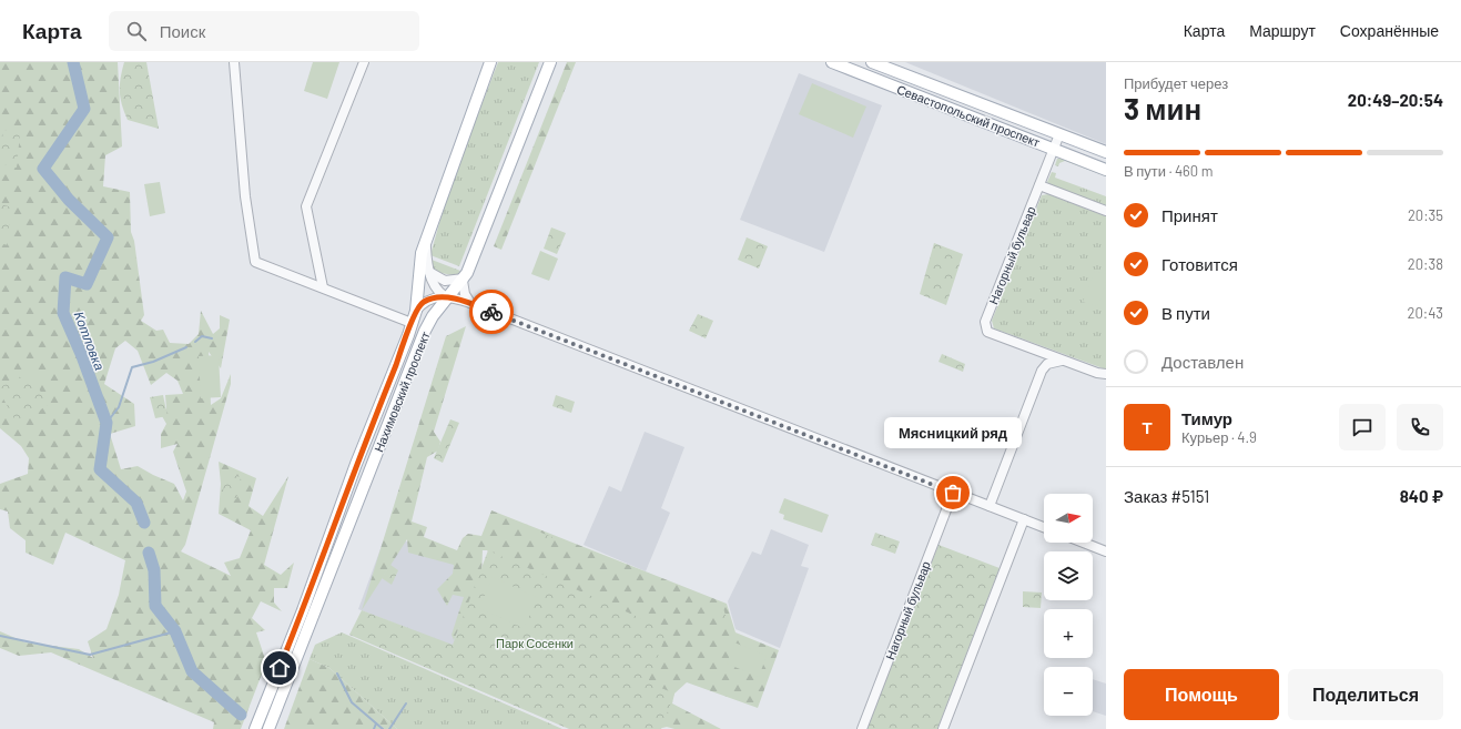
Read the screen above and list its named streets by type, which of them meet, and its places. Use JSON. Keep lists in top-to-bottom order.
{
  "streets": {
    "main road": ["Севастопольский проспект", "Нахимовский проспект"],
    "street": ["Нагорный бульвар"]
  },
  "crossings": [
    ["Севастопольский проспект", "Нагорный бульвар"]
  ],
  "water": ["Котловка"],
  "parks": ["Парк Сосенки"],
  "places": ["Мясницкий ряд"],
  "north": "right",
  "page": {
    "header": "Карта",
    "search": "Поиск",
    "nav": ["Карта", "Маршрут", "Сохранённые"],
    "heading": ["3 мин", "Прибудет через", "20:49–20:54"],
    "panel": [
      "Тимур",
      "Курьер · 4.9",
      "Заказ #5151",
      "840 ₽"
    ],
    "bar": "В пути · 460 m",
    "list": [
      ["Принят", "20:35"],
      ["Готовится", "20:38"],
      ["В пути", "20:43"],
      "Доставлен"
    ],
    "round": "Т",
    "bubble": "Мясницкий ряд",
    "map_buttons": ["+", "−"],
    "buttons": ["Помощь", "Поделиться"]
  }
}
